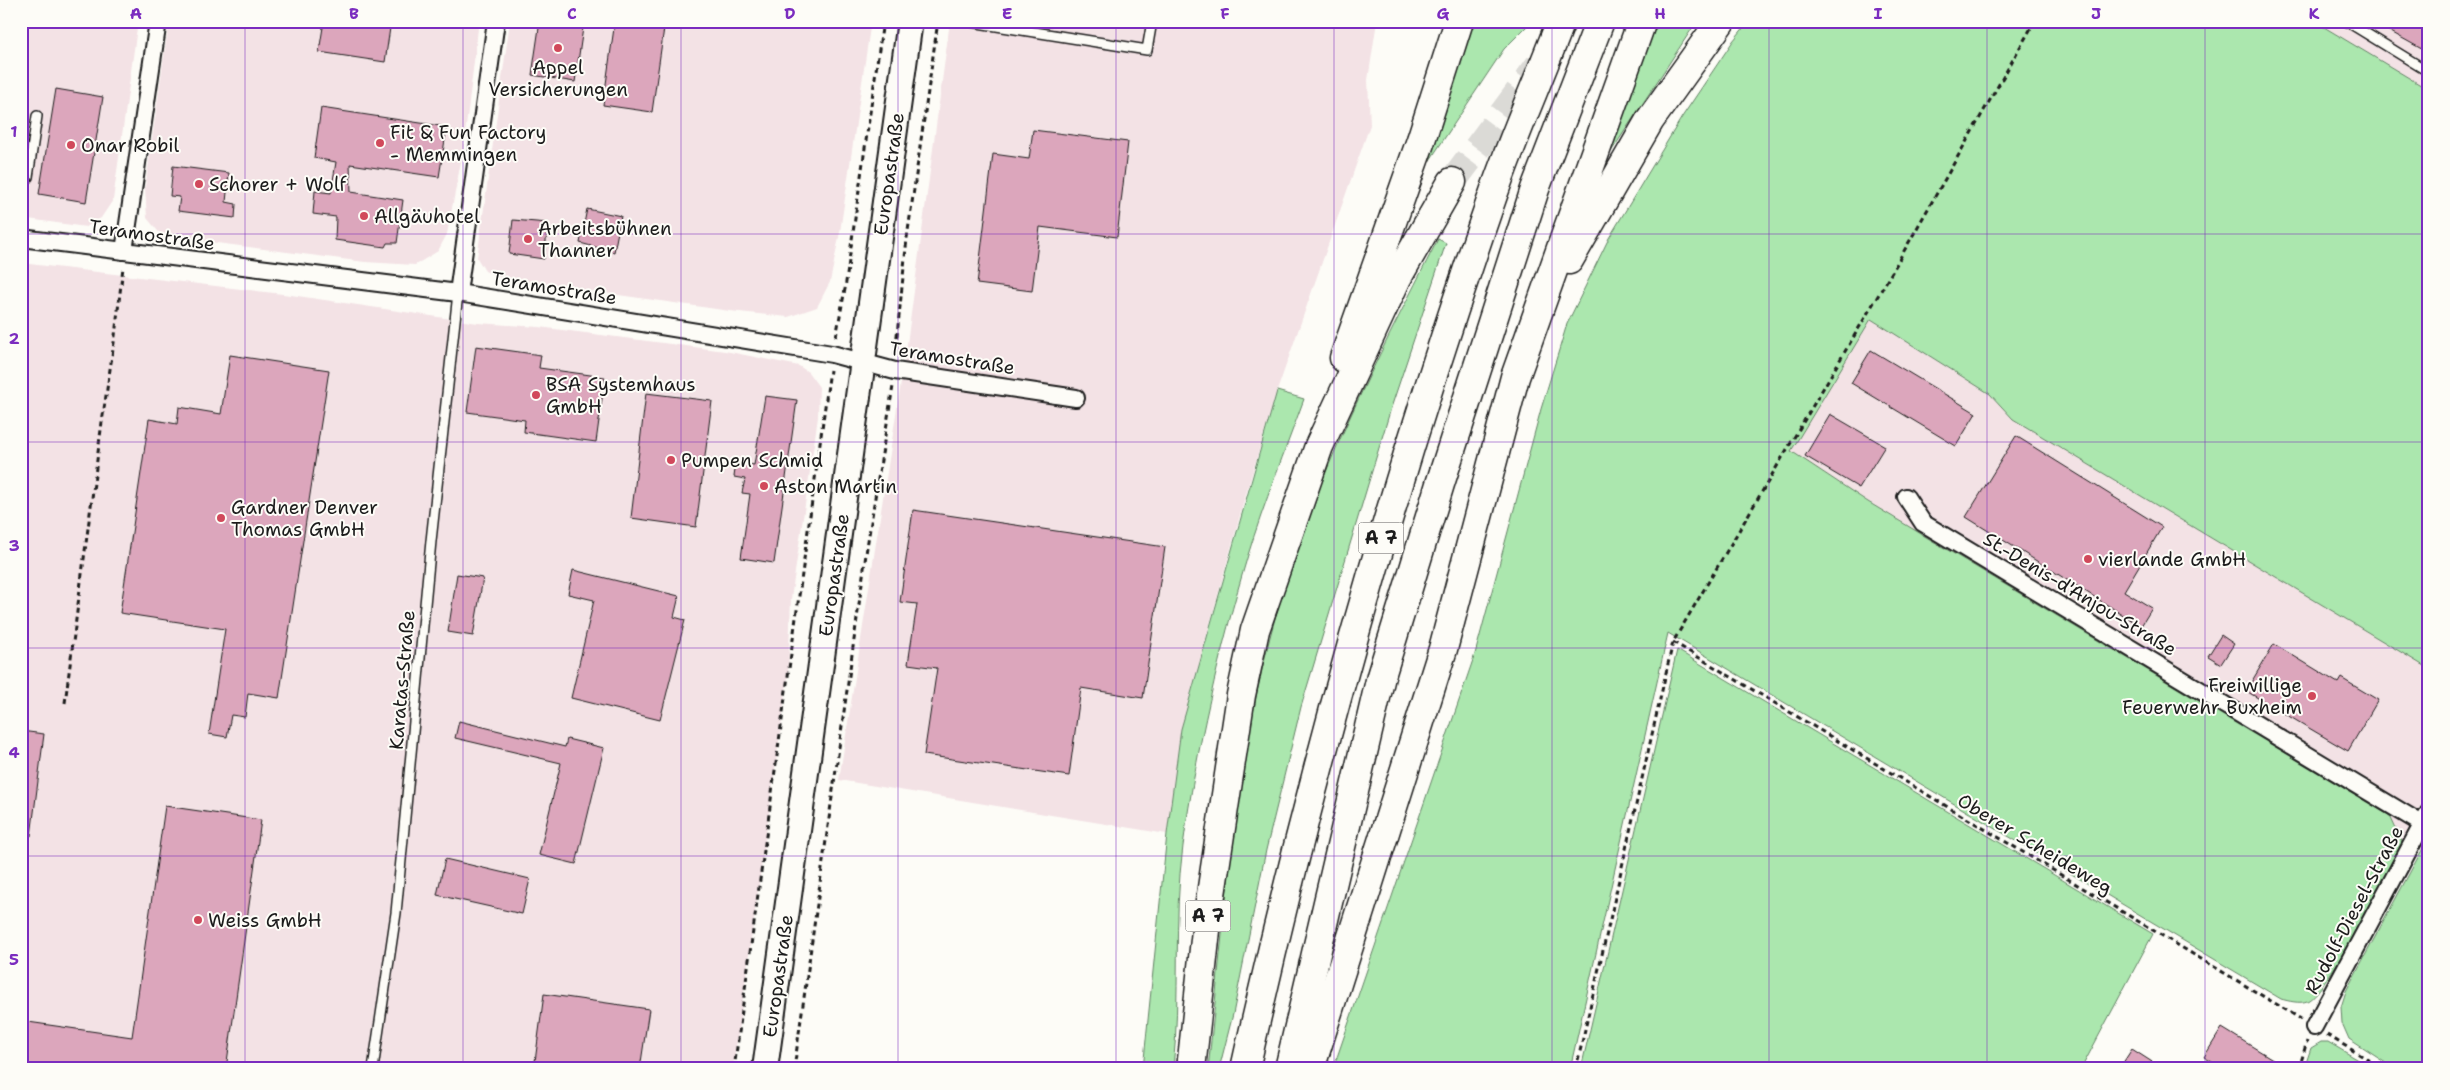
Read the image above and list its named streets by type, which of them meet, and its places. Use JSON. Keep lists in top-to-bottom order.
{
  "streets": {
    "highway": ["A 7"],
    "main road": ["Europastraße"],
    "street": ["Teramostraße", "St.-Denis-d'Anjou-Straße", "Rudolf-Diesel-Straße"],
    "lane": ["Karatas-Straße"],
    "path": ["Oberer Scheideweg"]
  },
  "crossings": [
    ["Europastraße", "Teramostraße"],
    ["Teramostraße", "Karatas-Straße"],
    ["St.-Denis-d'Anjou-Straße", "Rudolf-Diesel-Straße"],
    ["Oberer Scheideweg", "Rudolf-Diesel-Straße"]
  ],
  "places": [
    "Appel Versicherungen",
    "Fit & Fun Factory - Memmingen",
    "Onar Robil",
    "Schorer + Wolf",
    "Allgäuhotel",
    "Arbeitsbühnen Thanner",
    "BSA Systemhaus GmbH",
    "Pumpen Schmid",
    "Aston Martin",
    "Gardner Denver Thomas GmbH",
    "vierlande GmbH",
    "Freiwillige Feuerwehr Buxheim",
    "Weiss GmbH"
  ],
  "grid": {
    "columns": [
      "A",
      "B",
      "C",
      "D",
      "E",
      "F",
      "G",
      "H",
      "I",
      "J",
      "K"
    ],
    "rows": [
      "1",
      "2",
      "3",
      "4",
      "5"
    ]
  }
}
